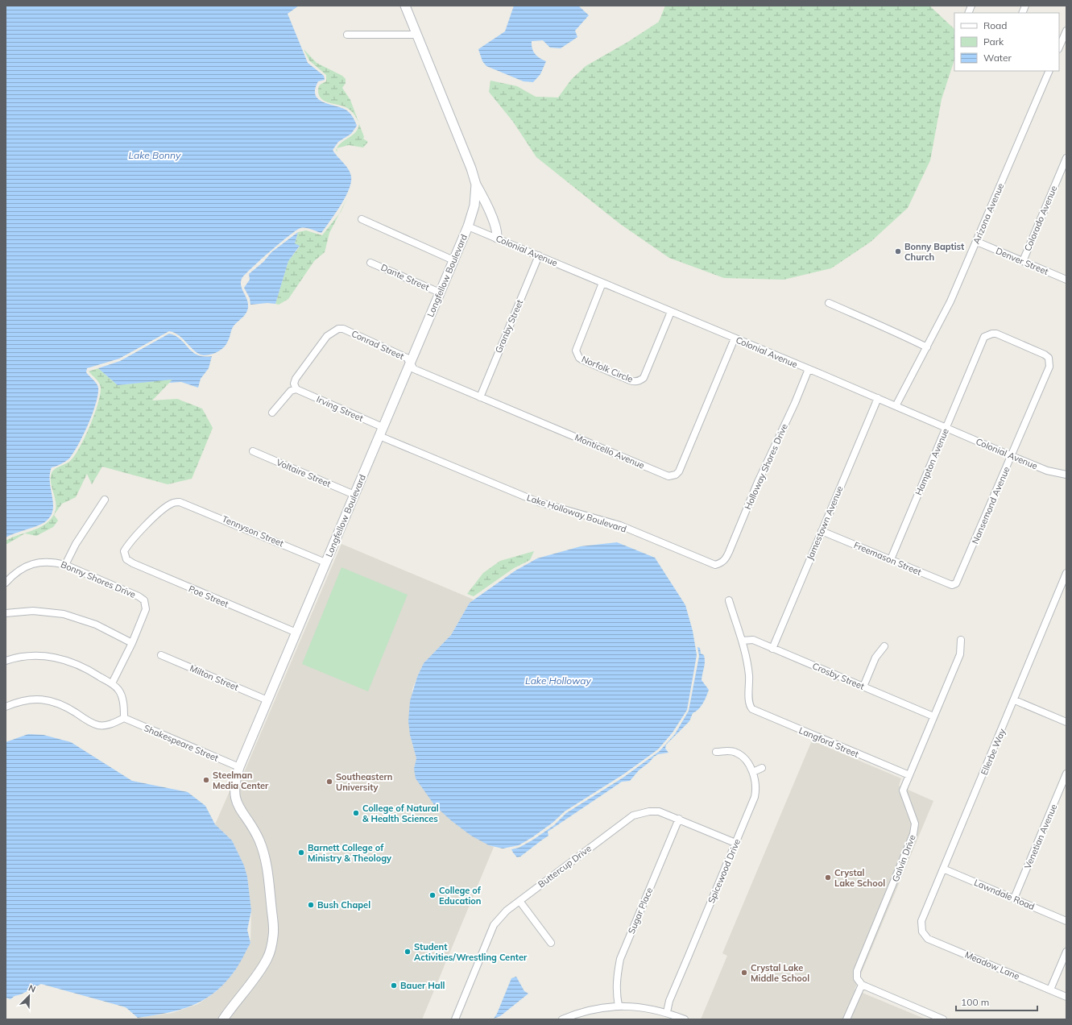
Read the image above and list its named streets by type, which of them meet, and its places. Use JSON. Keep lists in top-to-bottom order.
{
  "streets": {
    "street": [
      "Arizona Avenue",
      "Colorado Avenue",
      "Colonial Avenue",
      "Denver Street",
      "Longfellow Boulevard",
      "Dante Street",
      "Granby Street",
      "Conrad Street",
      "Norfolk Circle",
      "Irving Street",
      "Monticello Avenue",
      "Hampton Avenue",
      "Holloway Shores Drive",
      "Voltaire Street",
      "Nansemond Avenue",
      "Lake Holloway Boulevard",
      "Jamestown Avenue",
      "Tennyson Street",
      "Freemason Street",
      "Bonny Shores Drive",
      "Poe Street",
      "Crosby Street",
      "Milton Street",
      "Langford Street",
      "Shakespeare Street",
      "Ellerbe Way",
      "Venetian Avenue",
      "Galvin Drive",
      "Buttercup Drive",
      "Spicewood Drive",
      "Lawndale Road",
      "Sugar Place",
      "Meadow Lane"
    ]
  },
  "crossings": [
    ["Arizona Avenue", "Colonial Avenue"],
    ["Arizona Avenue", "Denver Street"],
    ["Colorado Avenue", "Denver Street"],
    ["Colonial Avenue", "Longfellow Boulevard"],
    ["Colonial Avenue", "Granby Street"],
    ["Colonial Avenue", "Norfolk Circle"],
    ["Colonial Avenue", "Monticello Avenue"],
    ["Colonial Avenue", "Hampton Avenue"],
    ["Colonial Avenue", "Holloway Shores Drive"],
    ["Colonial Avenue", "Nansemond Avenue"],
    ["Colonial Avenue", "Jamestown Avenue"],
    ["Longfellow Boulevard", "Dante Street"],
    ["Longfellow Boulevard", "Conrad Street"],
    ["Longfellow Boulevard", "Irving Street"],
    ["Longfellow Boulevard", "Monticello Avenue"],
    ["Longfellow Boulevard", "Voltaire Street"],
    ["Longfellow Boulevard", "Lake Holloway Boulevard"],
    ["Longfellow Boulevard", "Tennyson Street"],
    ["Longfellow Boulevard", "Poe Street"],
    ["Longfellow Boulevard", "Milton Street"],
    ["Longfellow Boulevard", "Shakespeare Street"],
    ["Granby Street", "Monticello Avenue"],
    ["Conrad Street", "Irving Street"],
    ["Conrad Street", "Monticello Avenue"],
    ["Hampton Avenue", "Nansemond Avenue"],
    ["Hampton Avenue", "Freemason Street"],
    ["Holloway Shores Drive", "Lake Holloway Boulevard"],
    ["Nansemond Avenue", "Freemason Street"],
    ["Jamestown Avenue", "Freemason Street"],
    ["Jamestown Avenue", "Crosby Street"],
    ["Tennyson Street", "Poe Street"],
    ["Crosby Street", "Langford Street"],
    ["Crosby Street", "Galvin Drive"],
    ["Langford Street", "Galvin Drive"],
    ["Ellerbe Way", "Lawndale Road"],
    ["Ellerbe Way", "Meadow Lane"],
    ["Venetian Avenue", "Lawndale Road"],
    ["Buttercup Drive", "Spicewood Drive"],
    ["Buttercup Drive", "Sugar Place"]
  ],
  "water": ["Lake Bonny", "Lake Holloway"],
  "places": [
    "Bonny Baptist Church",
    "Steelman Media Center",
    "Southeastern University",
    "College of Natural & Health Sciences",
    "Barnett College of Ministry & Theology",
    "Crystal Lake School",
    "College of Education",
    "Bush Chapel",
    "Student Activities/Wrestling Center",
    "Crystal Lake Middle School",
    "Bauer Hall"
  ],
  "legend": ["Road", "Park", "Water"],
  "scale_bar": "100 m",
  "north": "top right"
}
